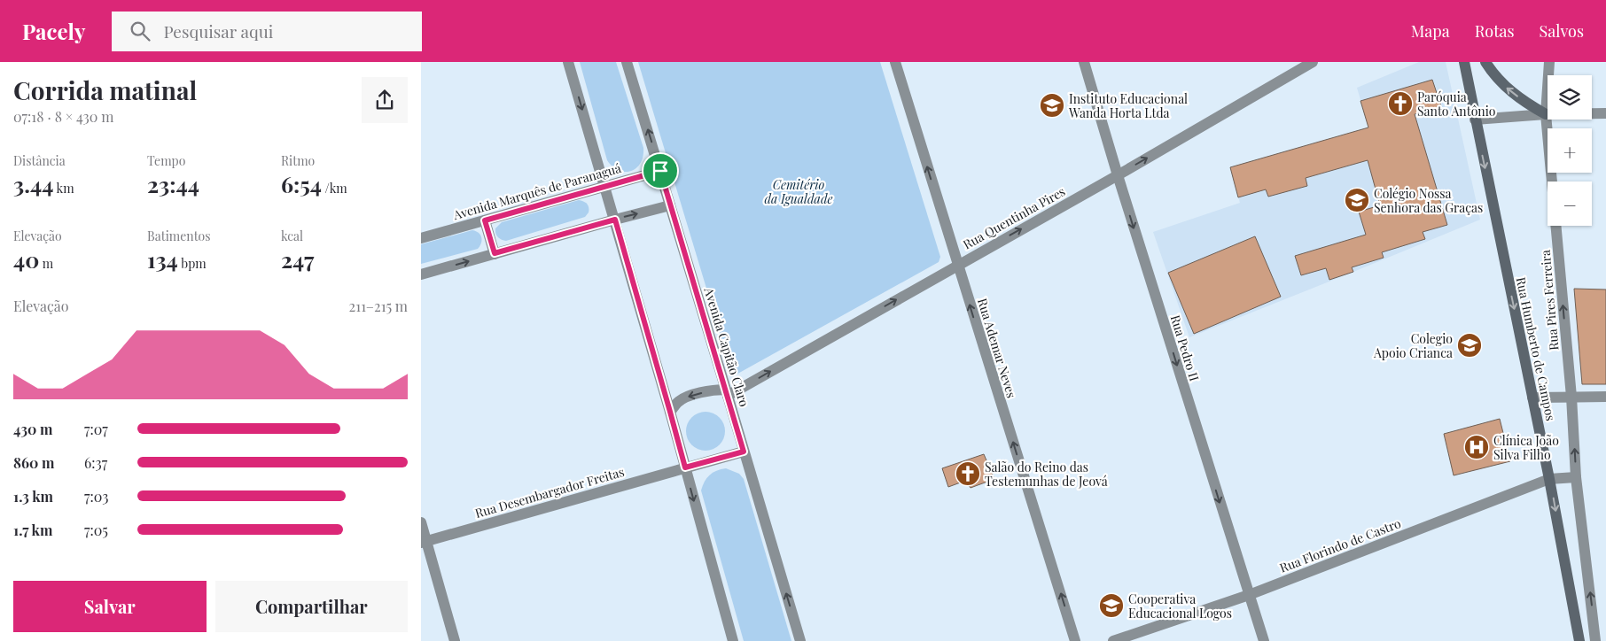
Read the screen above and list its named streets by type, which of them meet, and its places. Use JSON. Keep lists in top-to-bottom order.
{
  "streets": {
    "main road": ["Rua Humberto de Campos"],
    "street": [
      "Avenida Marquês de Paranaguá",
      "Rua Quentinha Pires",
      "Rua Pires Ferreira",
      "Avenida Capitão Claro",
      "Rua Ademar Neves",
      "Rua Pedro II",
      "Rua Desembargador Freitas",
      "Rua Florindo de Castro"
    ]
  },
  "crossings": [
    ["Avenida Marquês de Paranaguá", "Avenida Capitão Claro"],
    ["Rua Quentinha Pires", "Avenida Capitão Claro"],
    ["Rua Quentinha Pires", "Rua Ademar Neves"],
    ["Rua Quentinha Pires", "Rua Pedro II"],
    ["Rua Pires Ferreira", "Rua Florindo de Castro"],
    ["Avenida Capitão Claro", "Rua Desembargador Freitas"],
    ["Rua Pedro II", "Rua Florindo de Castro"],
    ["Rua Humberto de Campos", "Rua Florindo de Castro"]
  ],
  "one_way": [
    "Rua Quentinha Pires",
    "Rua Pires Ferreira",
    "Rua Ademar Neves",
    "Rua Pedro II",
    "Rua Humberto de Campos"
  ],
  "parks": ["Cemitério da Igualdade"],
  "places": {
    "church": ["Paróquia Santo Antônio", "Salão do Reino das Testemunhas de Jeová"],
    "school or university": [
      "Instituto Educacional Wanda Horta Ltda",
      "Colégio Nossa Senhora das Graças",
      "Colegio Apoio Crianca",
      "Cooperativa Educacional Logos"
    ],
    "hospital": ["Clínica João Silva Filho"]
  },
  "page": {
    "header": "Pacely",
    "search": "Pesquisar aqui",
    "nav": ["Mapa", "Rotas", "Salvos"],
    "heading": ["Corrida matinal", "07:18 · 8 × 430 m"],
    "map_buttons": ["+", "−"],
    "stats": [
      ["Distância", "3.44 km"],
      ["Tempo", "23:44"],
      ["Ritmo", "6:54 /km"],
      ["Elevação", "40 m"],
      ["Batimentos", "134 bpm"],
      ["kcal", "247"]
    ],
    "chart": ["Elevação", "211–215 m"],
    "list": [
      {
        "name": "430 m",
        "note": "7:07"
      },
      {
        "name": "860 m",
        "note": "6:37"
      },
      {
        "name": "1.3 km",
        "note": "7:03"
      },
      {
        "name": "1.7 km",
        "note": "7:05"
      }
    ],
    "buttons": ["Salvar", "Compartilhar"]
  }
}
